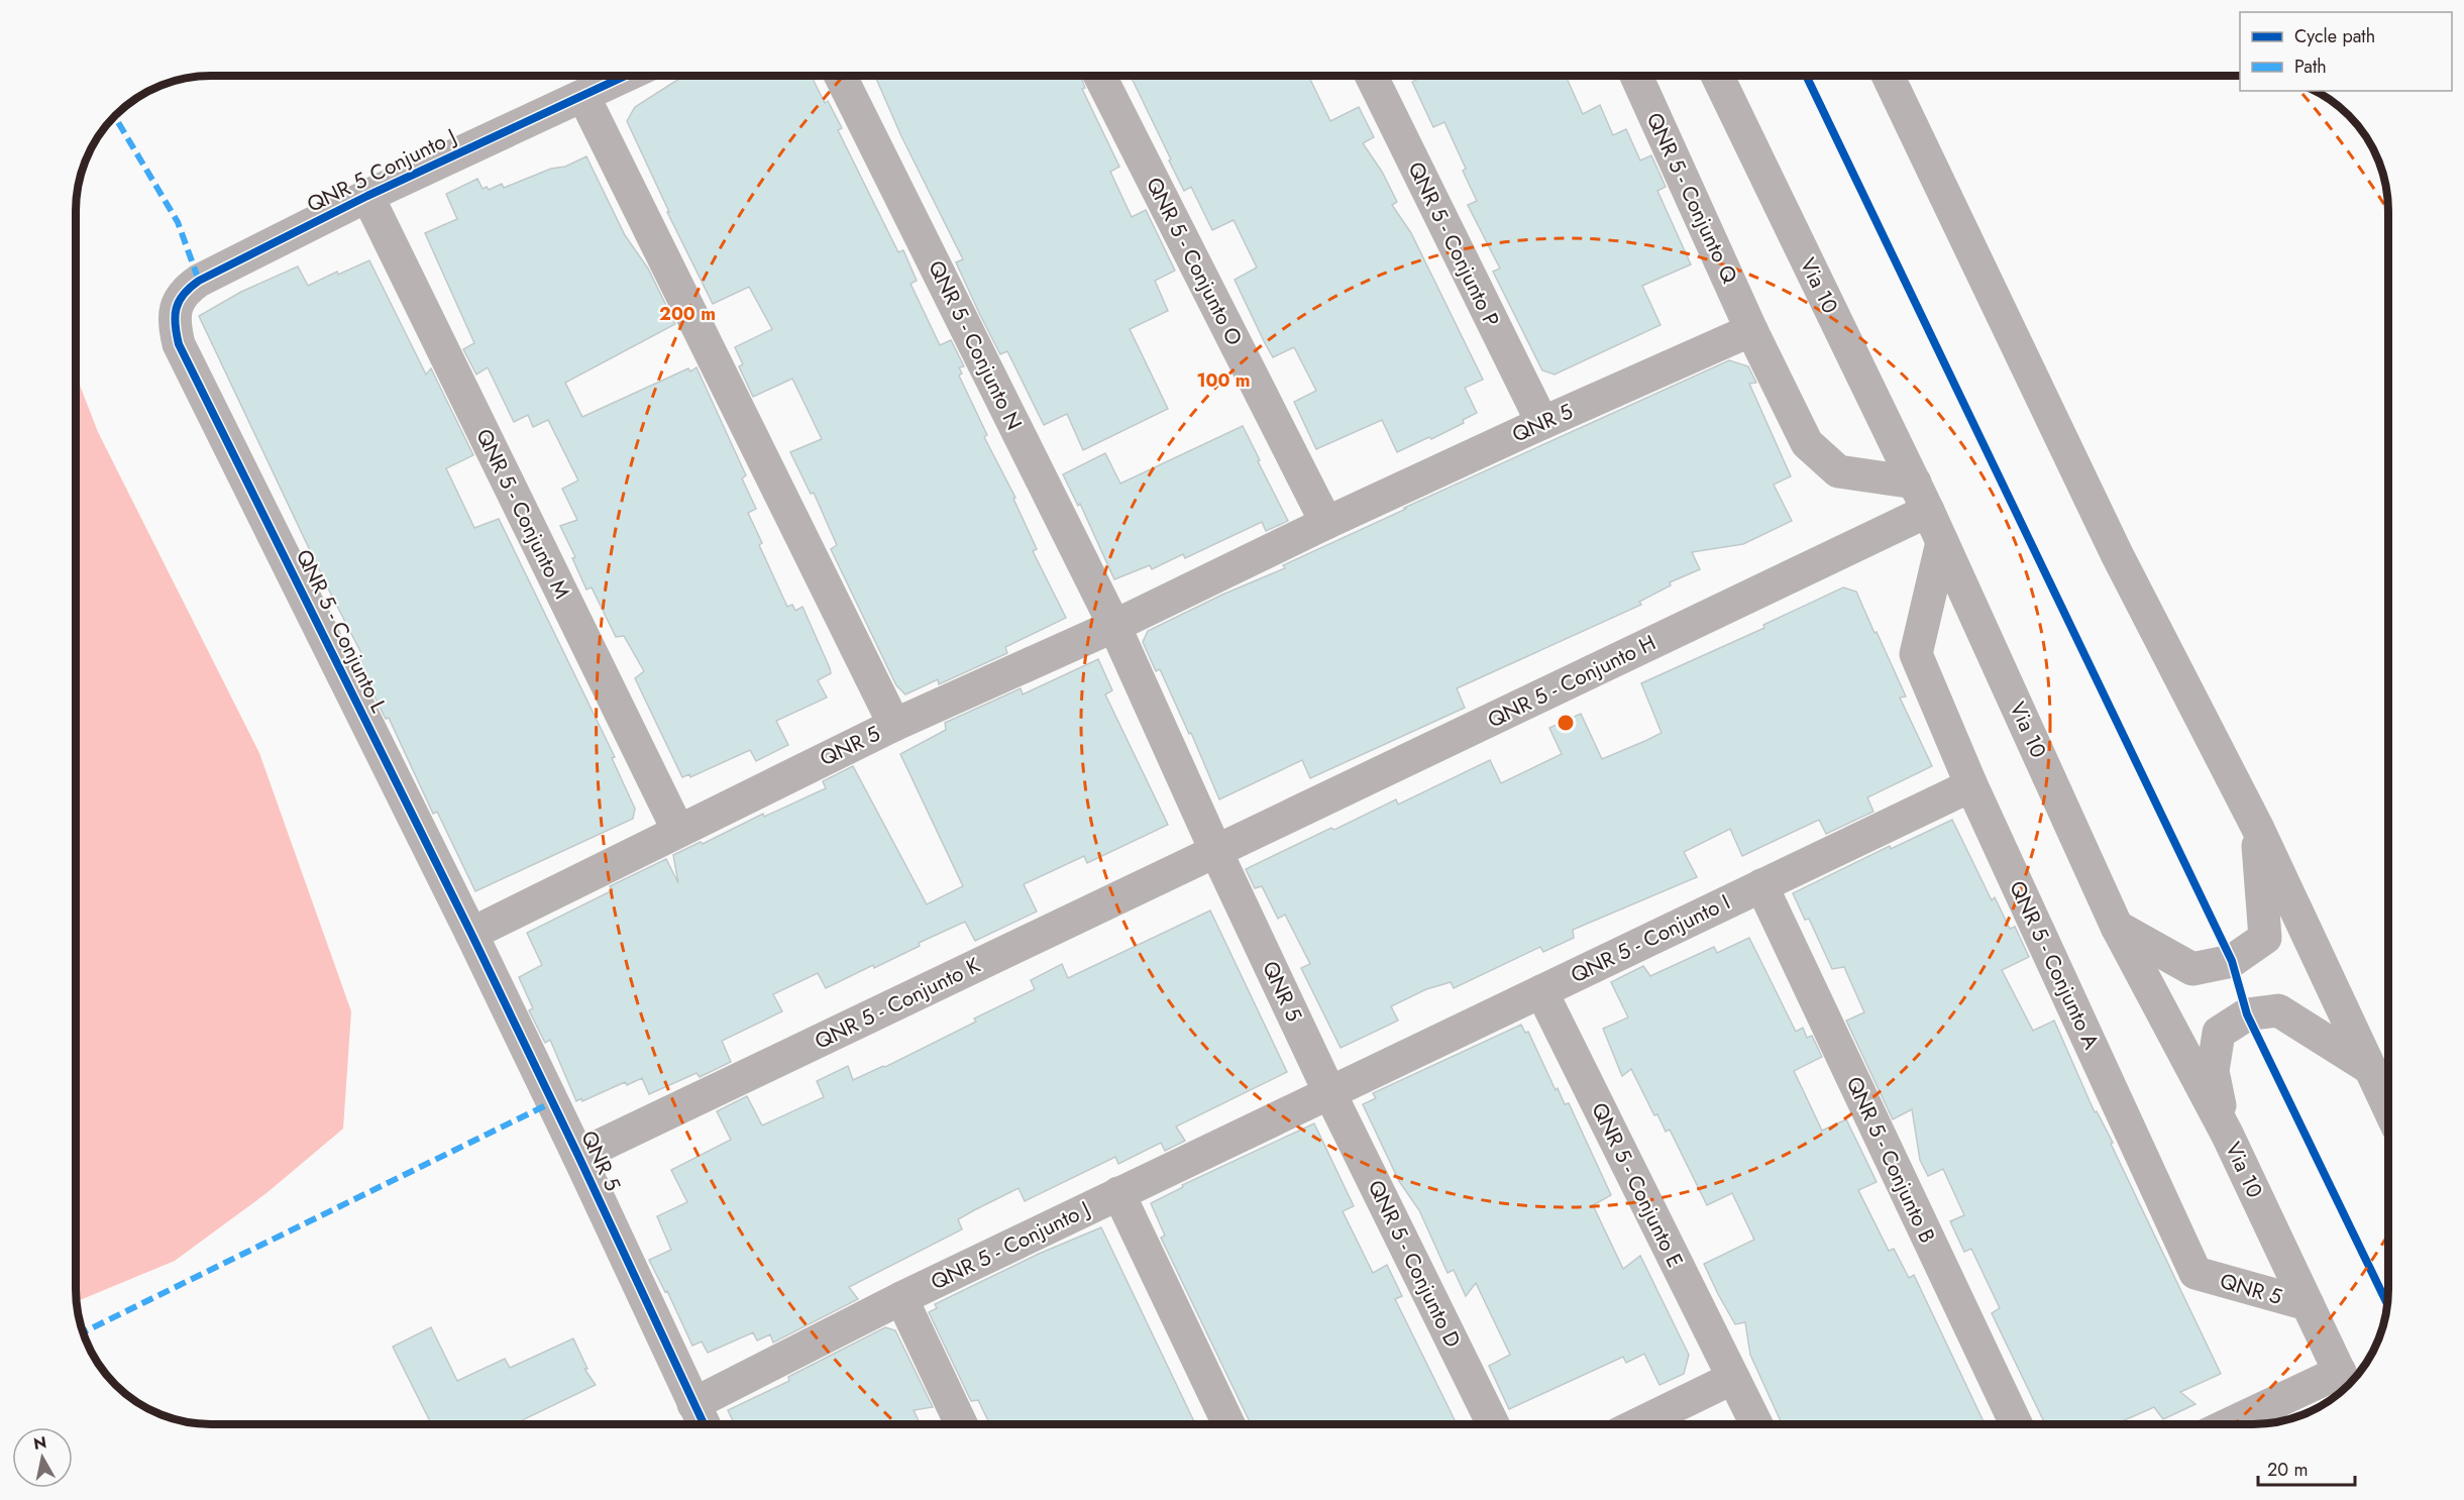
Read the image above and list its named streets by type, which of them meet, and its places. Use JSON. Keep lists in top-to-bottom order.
{
  "streets": {
    "main road": ["Via 10"],
    "street": [
      "QNR 5 Conjunto J",
      "QNR 5 - Conjunto Q",
      "QNR 5 - Conjunto P",
      "QNR 5 - Conjunto O",
      "QNR 5 - Conjunto N",
      "QNR 5",
      "QNR 5 - Conjunto M",
      "QNR 5 - Conjunto L",
      "QNR 5 - Conjunto H",
      "QNR 5 - Conjunto I",
      "QNR 5 - Conjunto A",
      "QNR 5 - Conjunto K",
      "QNR 5 - Conjunto B",
      "QNR 5 - Conjunto E",
      "QNR 5 - Conjunto J",
      "QNR 5 - Conjunto D"
    ]
  },
  "crossings": [
    ["QNR 5 Conjunto J", "QNR 5 - Conjunto M"],
    ["QNR 5 Conjunto J", "QNR 5 - Conjunto L"],
    ["QNR 5 - Conjunto Q", "QNR 5"],
    ["QNR 5 - Conjunto P", "QNR 5"],
    ["QNR 5 - Conjunto O", "QNR 5"],
    ["Via 10", "QNR 5"],
    ["Via 10", "QNR 5 - Conjunto H"],
    ["Via 10", "QNR 5 - Conjunto A"],
    ["QNR 5 - Conjunto N", "QNR 5"],
    ["QNR 5", "QNR 5 - Conjunto M"],
    ["QNR 5", "QNR 5 - Conjunto L"],
    ["QNR 5", "QNR 5 - Conjunto H"],
    ["QNR 5", "QNR 5 - Conjunto I"],
    ["QNR 5", "QNR 5 - Conjunto A"],
    ["QNR 5", "QNR 5 - Conjunto K"],
    ["QNR 5", "QNR 5 - Conjunto J"],
    ["QNR 5", "QNR 5 - Conjunto D"],
    ["QNR 5 - Conjunto H", "QNR 5 - Conjunto K"],
    ["QNR 5 - Conjunto I", "QNR 5 - Conjunto A"],
    ["QNR 5 - Conjunto I", "QNR 5 - Conjunto B"],
    ["QNR 5 - Conjunto I", "QNR 5 - Conjunto E"],
    ["QNR 5 - Conjunto I", "QNR 5 - Conjunto J"],
    ["QNR 5 - Conjunto I", "QNR 5 - Conjunto D"],
    ["QNR 5 - Conjunto J", "QNR 5 - Conjunto D"]
  ],
  "legend": ["Cycle path", "Path"],
  "scale_bar": "20 m",
  "north": "top",
  "rings": ["200 m", "100 m"]
}
